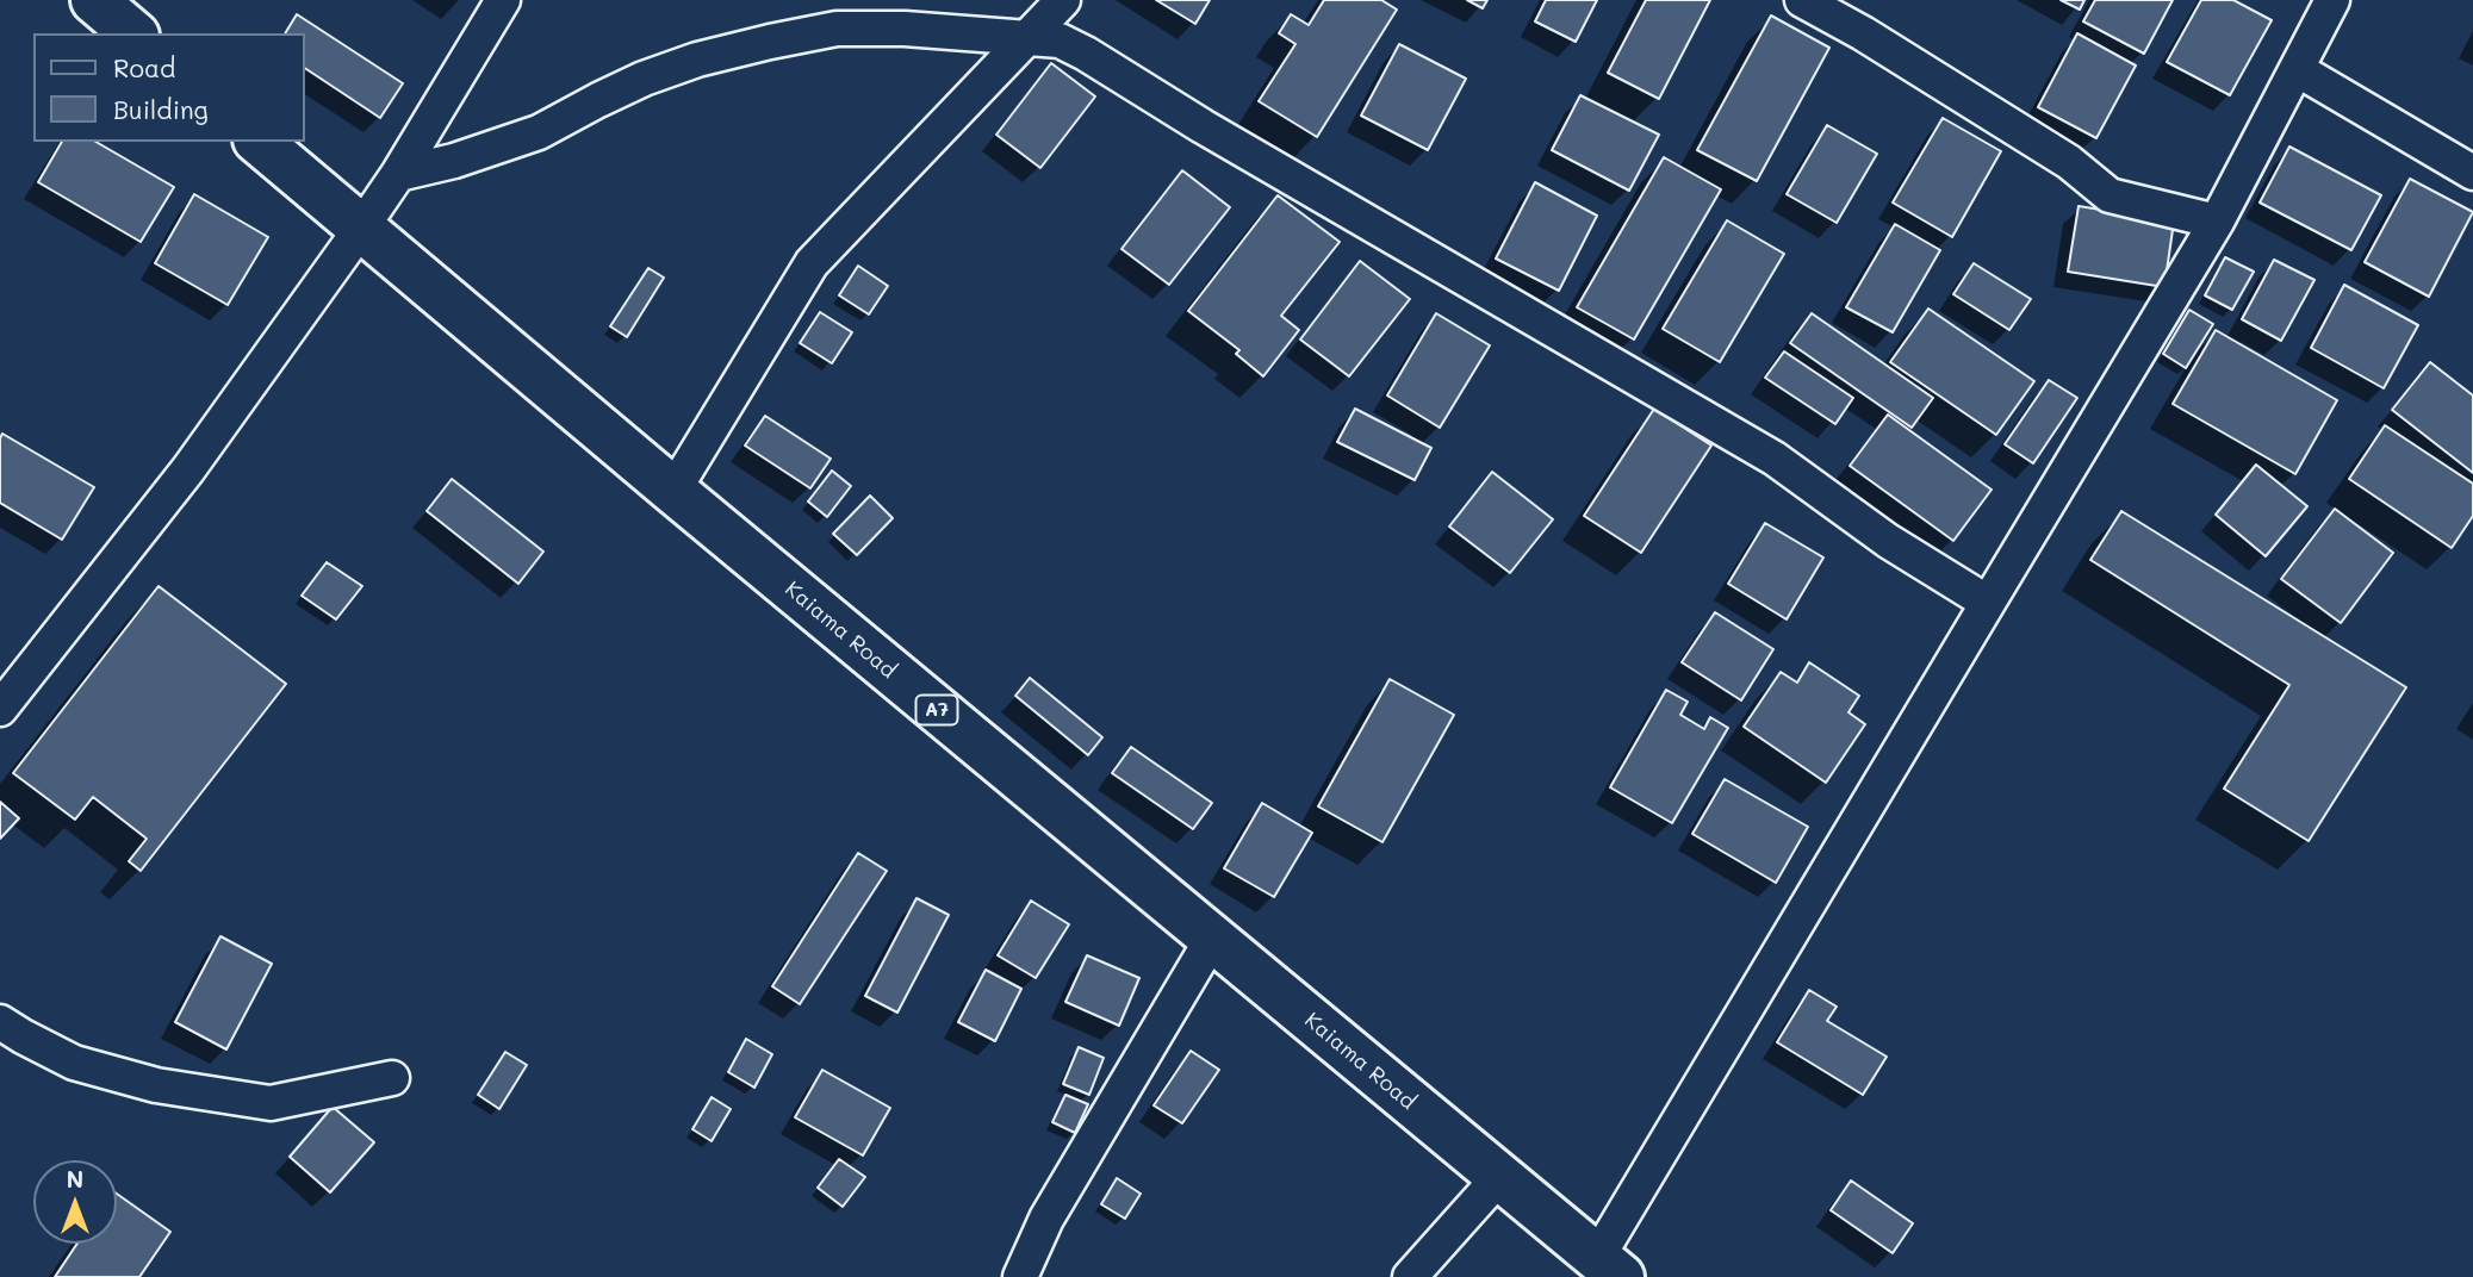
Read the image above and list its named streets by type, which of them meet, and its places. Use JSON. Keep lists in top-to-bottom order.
{
  "streets": {
    "highway": ["Kaiama Road", "A7"]
  },
  "legend": ["Road", "Building"],
  "north": "top"
}
